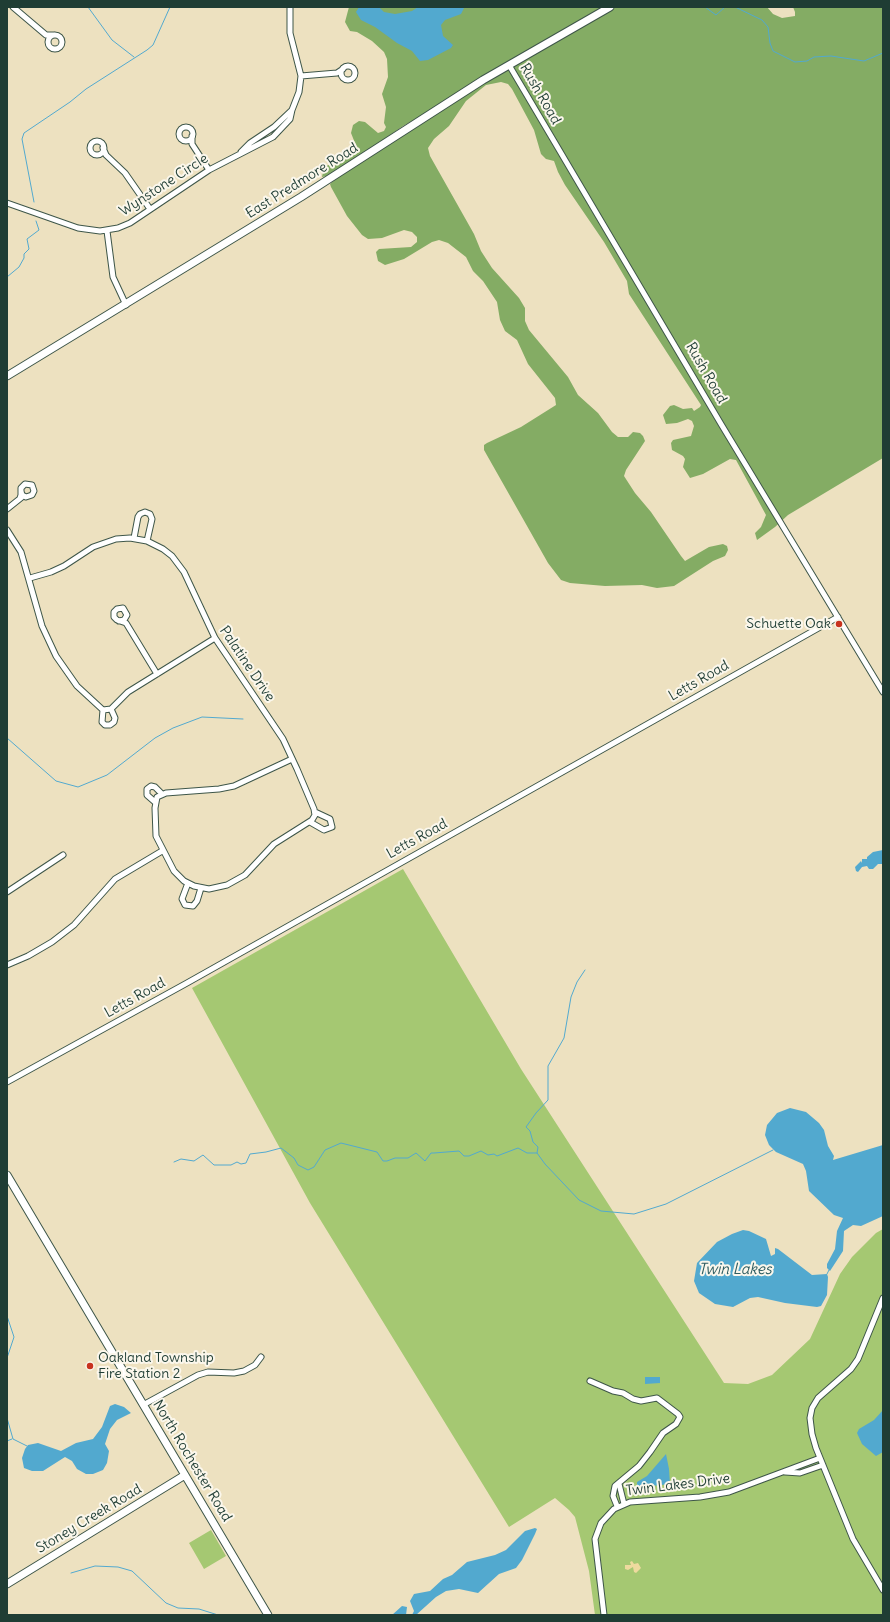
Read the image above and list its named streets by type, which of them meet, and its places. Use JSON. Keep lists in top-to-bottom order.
{
  "streets": {
    "street": [
      "Rush Road",
      "East Predmore Road",
      "Wynstone Circle",
      "Palatine Drive",
      "Letts Road",
      "North Rochester Road",
      "Twin Lakes Drive",
      "Stoney Creek Road"
    ]
  },
  "crossings": [
    ["Rush Road", "East Predmore Road"],
    ["Rush Road", "Letts Road"],
    ["North Rochester Road", "Stoney Creek Road"]
  ],
  "water": ["Twin Lakes"],
  "places": ["Schuette Oak", "Oakland Township Fire Station 2"]
}
